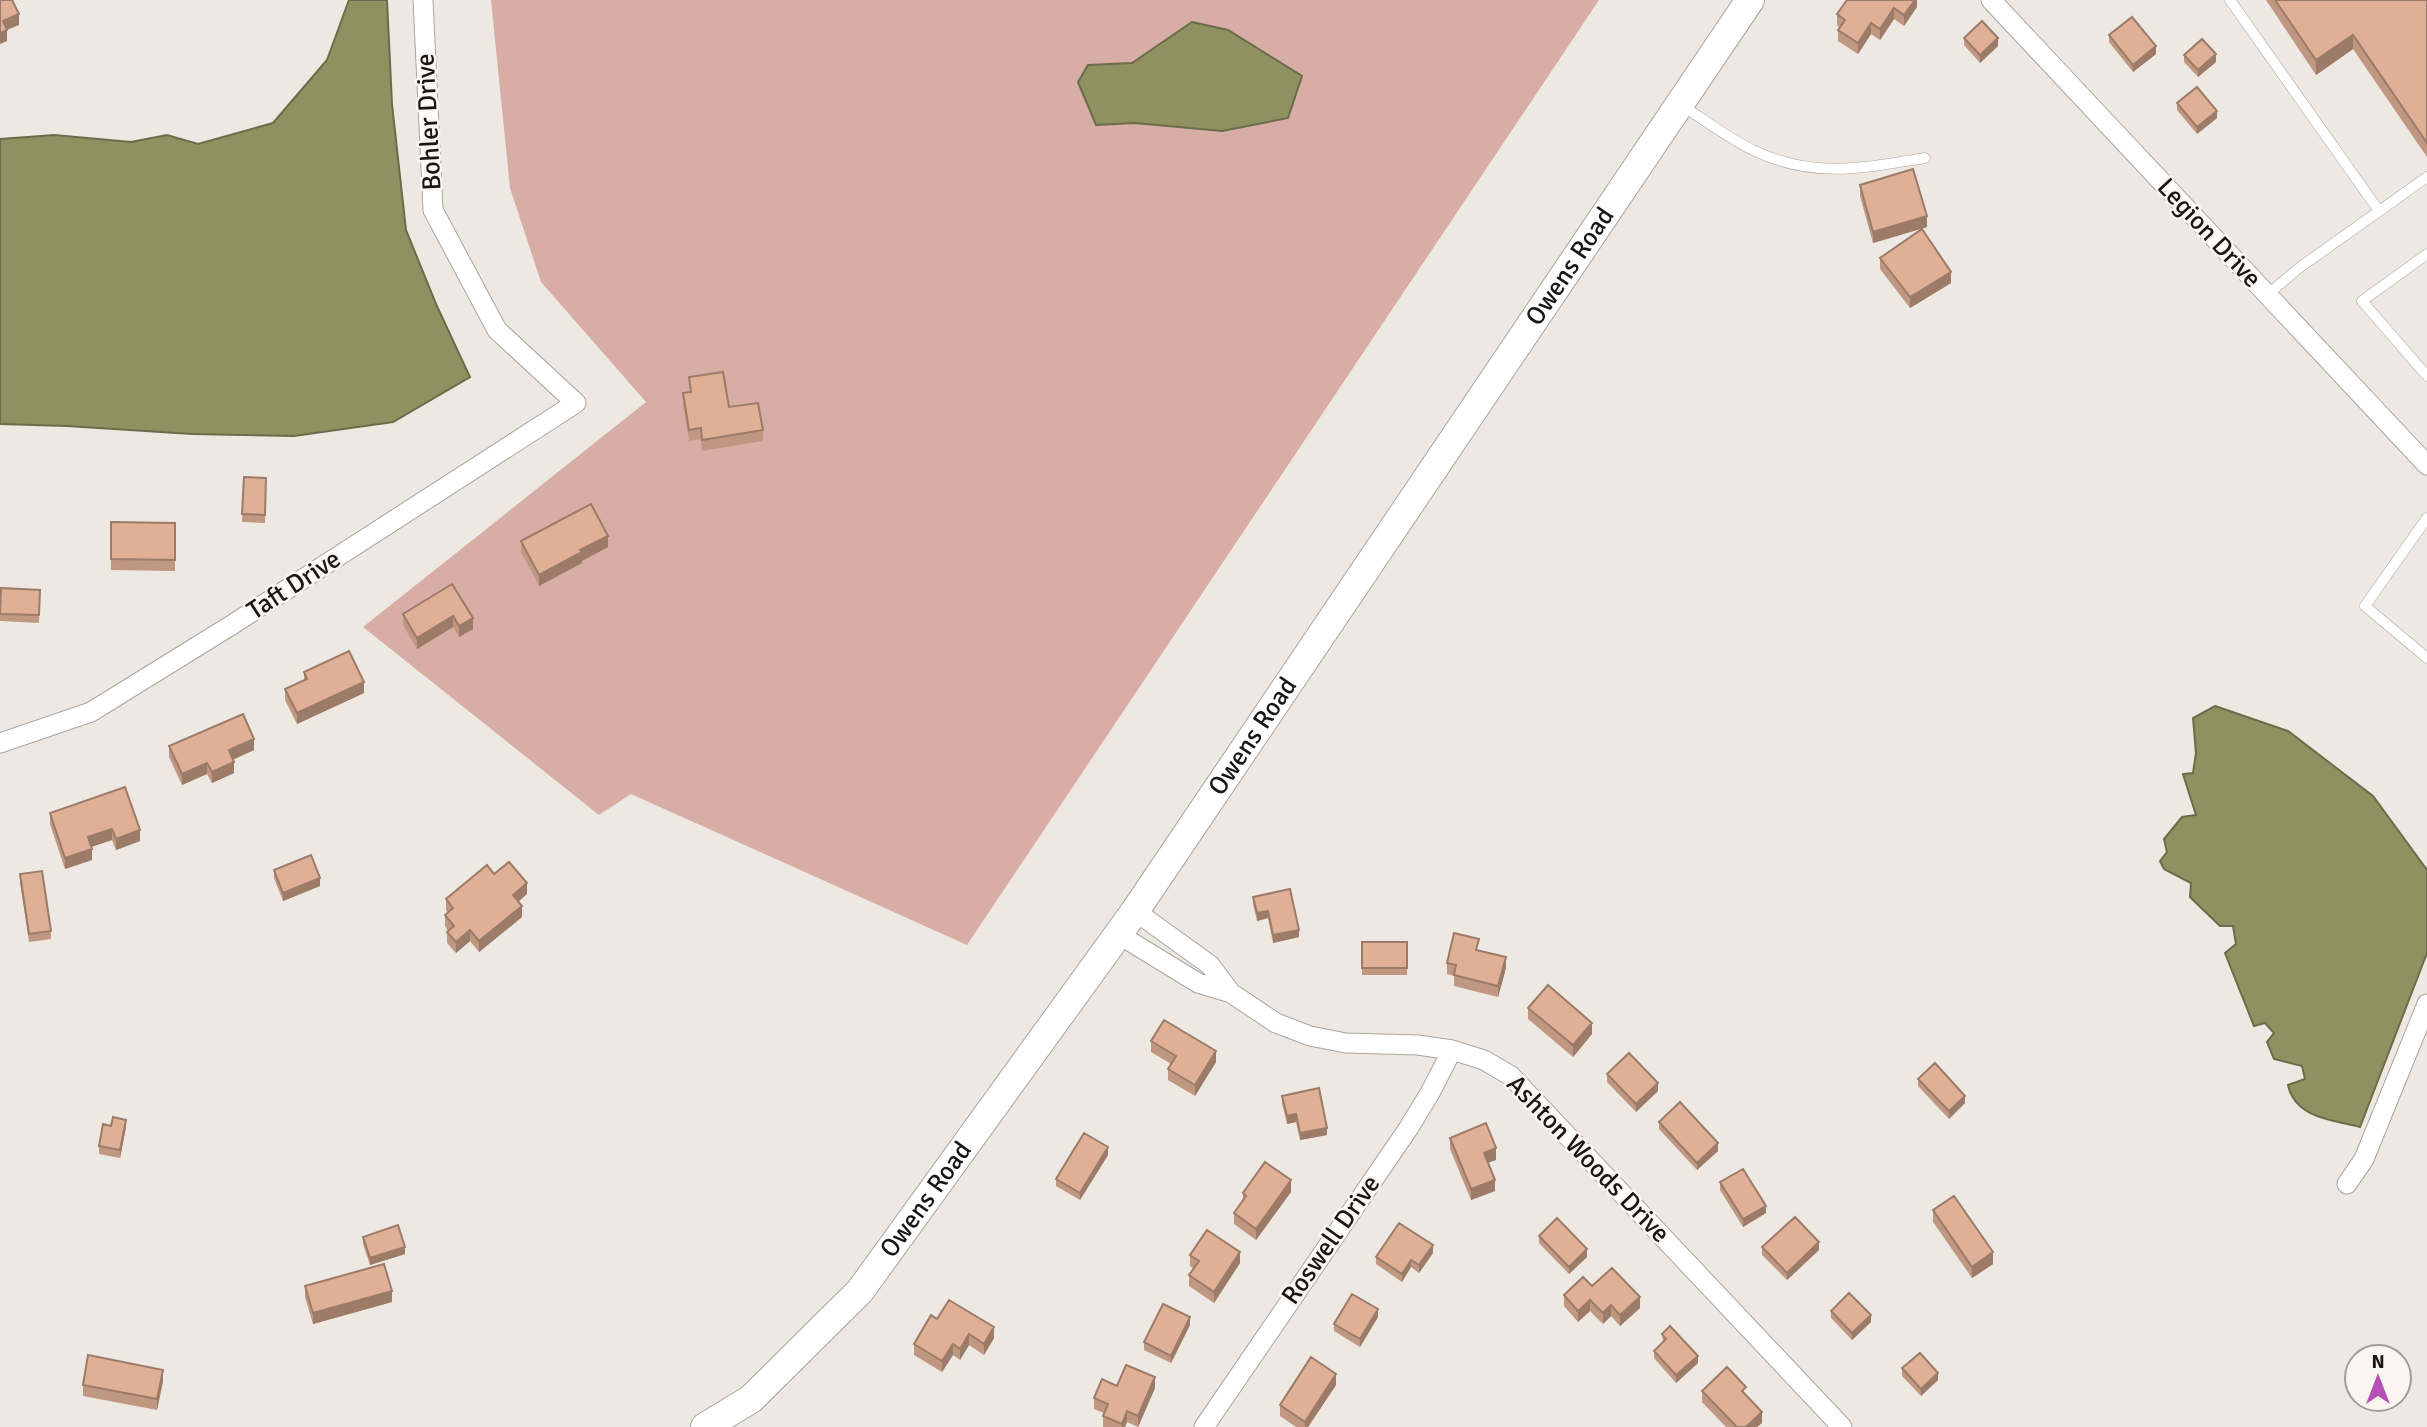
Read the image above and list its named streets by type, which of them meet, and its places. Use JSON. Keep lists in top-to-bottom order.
{
  "streets": {
    "street": [
      "Bohler Drive",
      "Legion Drive",
      "Owens Road",
      "Taft Drive",
      "Ashton Woods Drive",
      "Roswell Drive"
    ]
  },
  "crossings": [
    ["Bohler Drive", "Taft Drive"],
    ["Owens Road", "Ashton Woods Drive"],
    ["Ashton Woods Drive", "Roswell Drive"]
  ],
  "north": "top"
}
